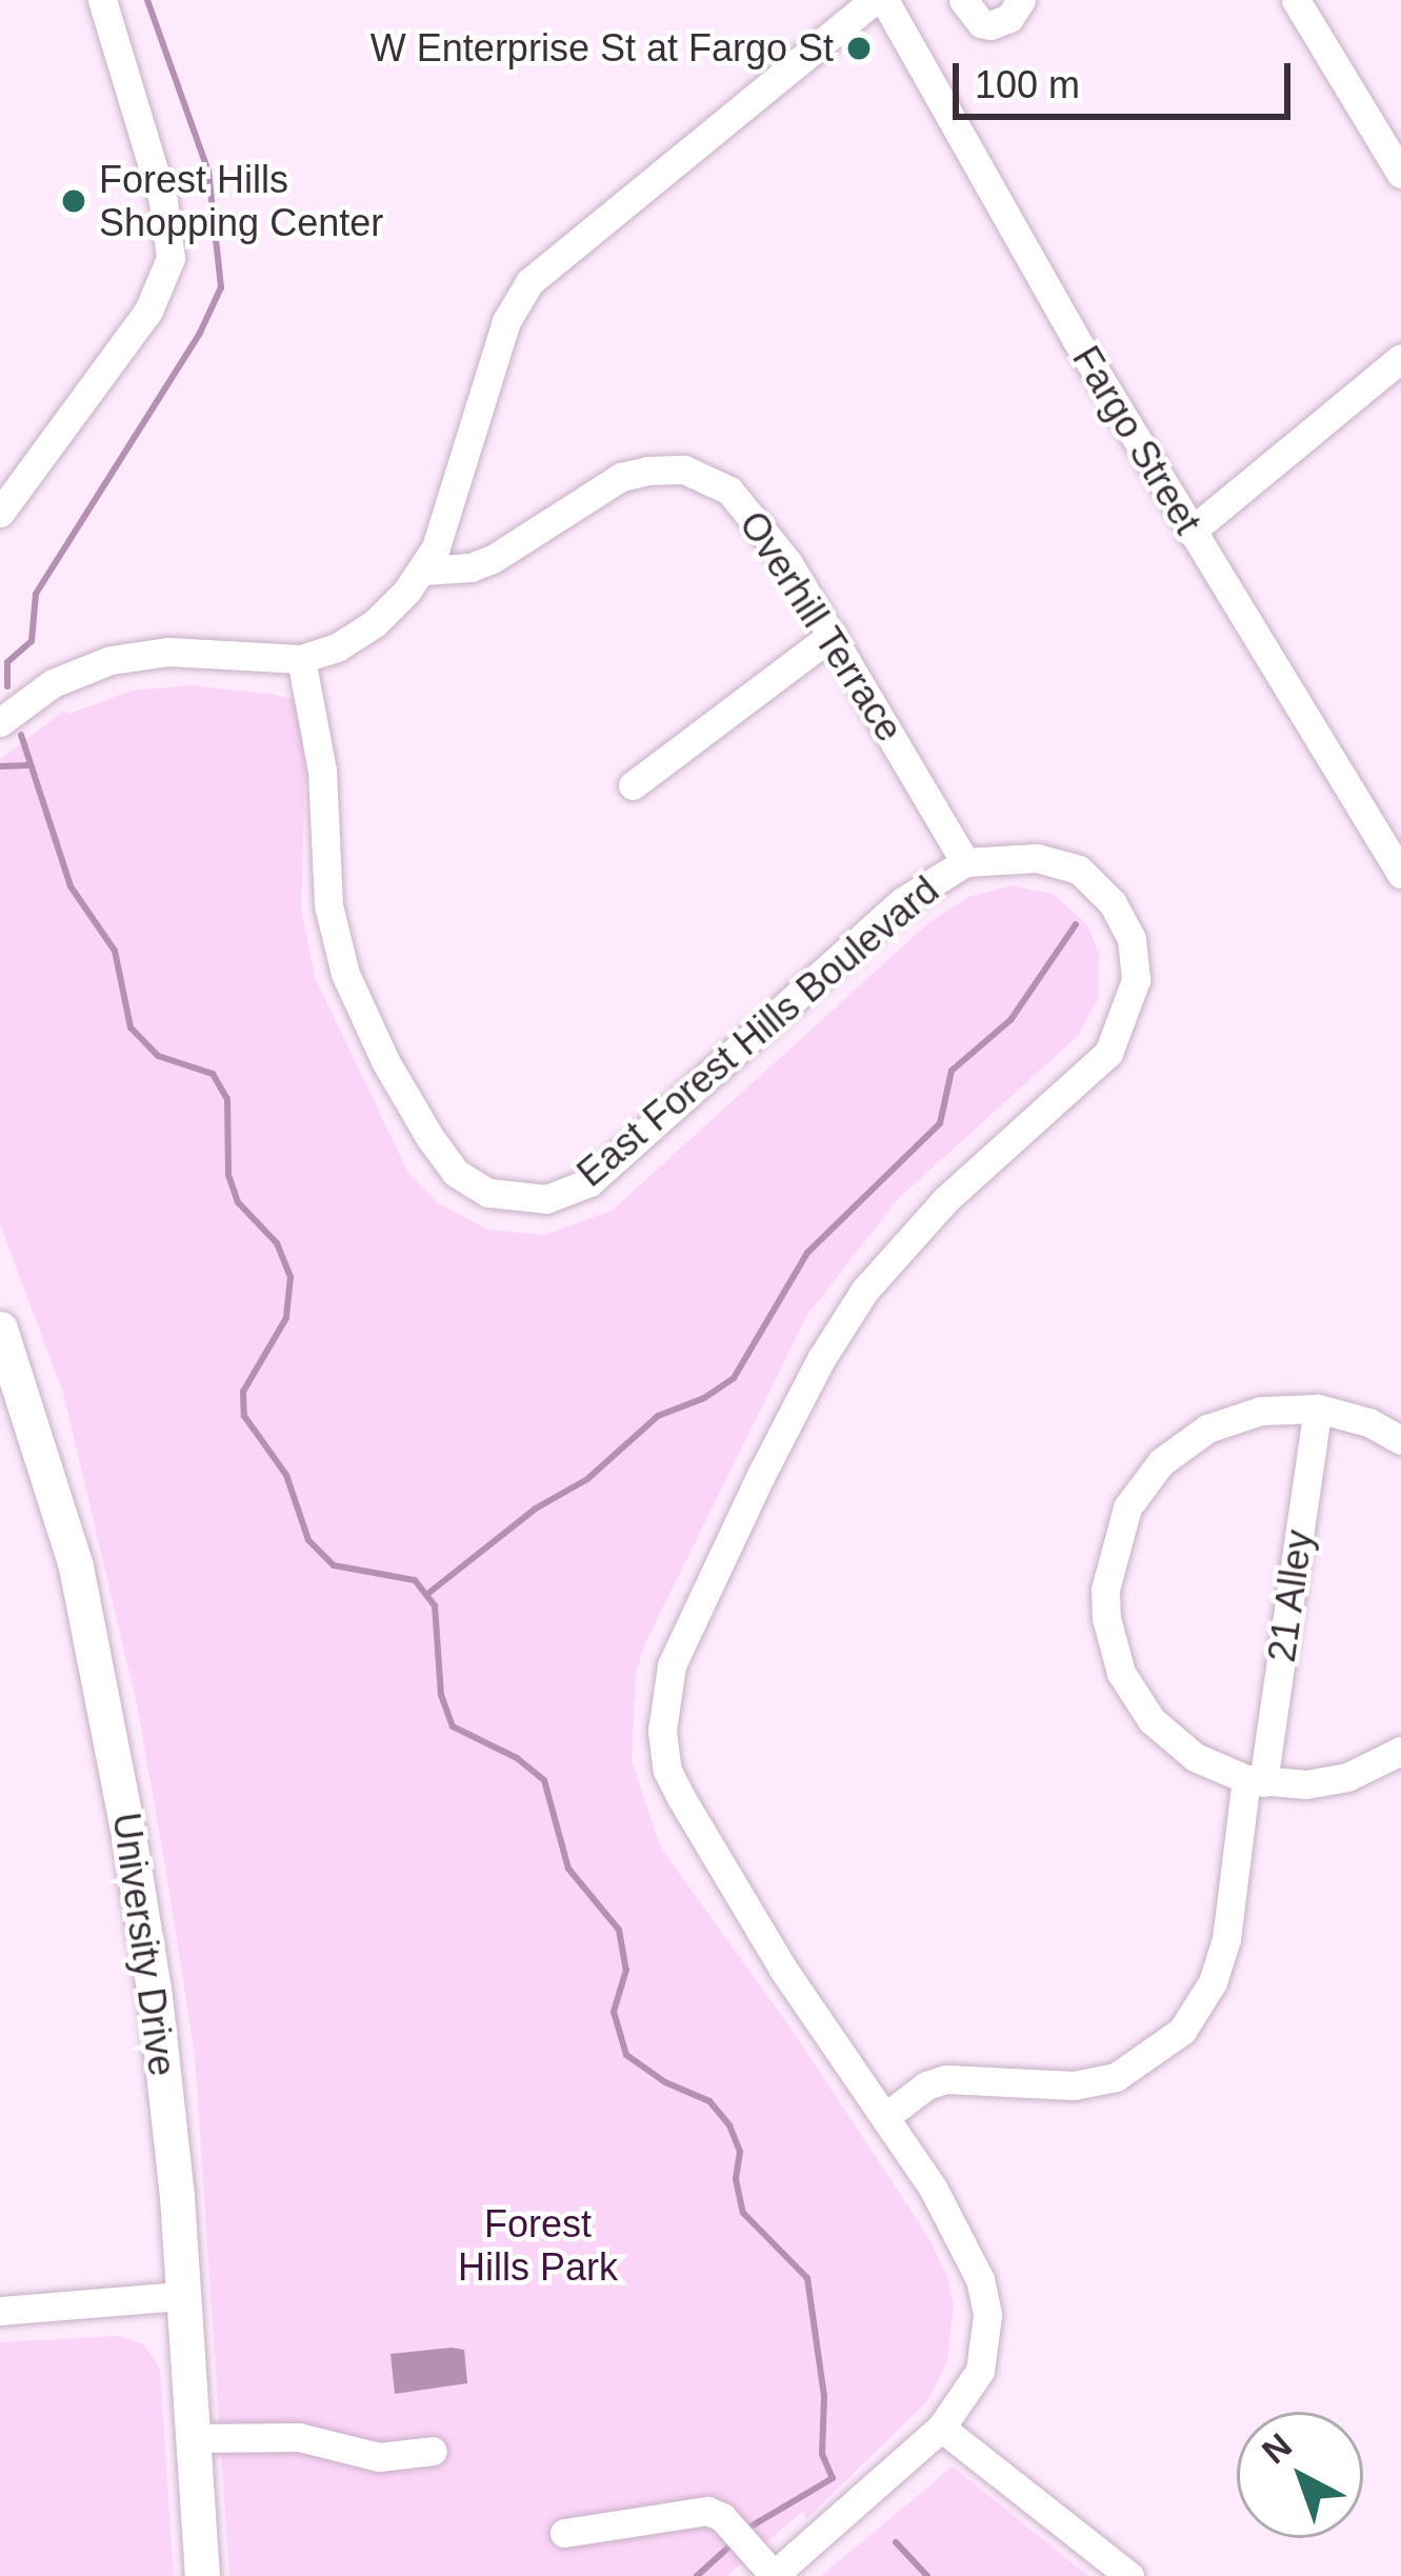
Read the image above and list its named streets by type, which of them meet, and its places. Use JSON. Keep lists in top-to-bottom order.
{
  "streets": {
    "main road": ["University Drive"],
    "street": [
      "Fargo Street",
      "Overhill Terrace",
      "East Forest Hills Boulevard",
      "21 Alley"
    ]
  },
  "crossings": [
    ["Overhill Terrace", "East Forest Hills Boulevard"],
    ["East Forest Hills Boulevard", "21 Alley"]
  ],
  "parks": ["Forest Hills Park"],
  "places": ["W Enterprise St at Fargo St", "Forest Hills Shopping Center"],
  "scale_bar": "100 m",
  "north": "top left"
}
